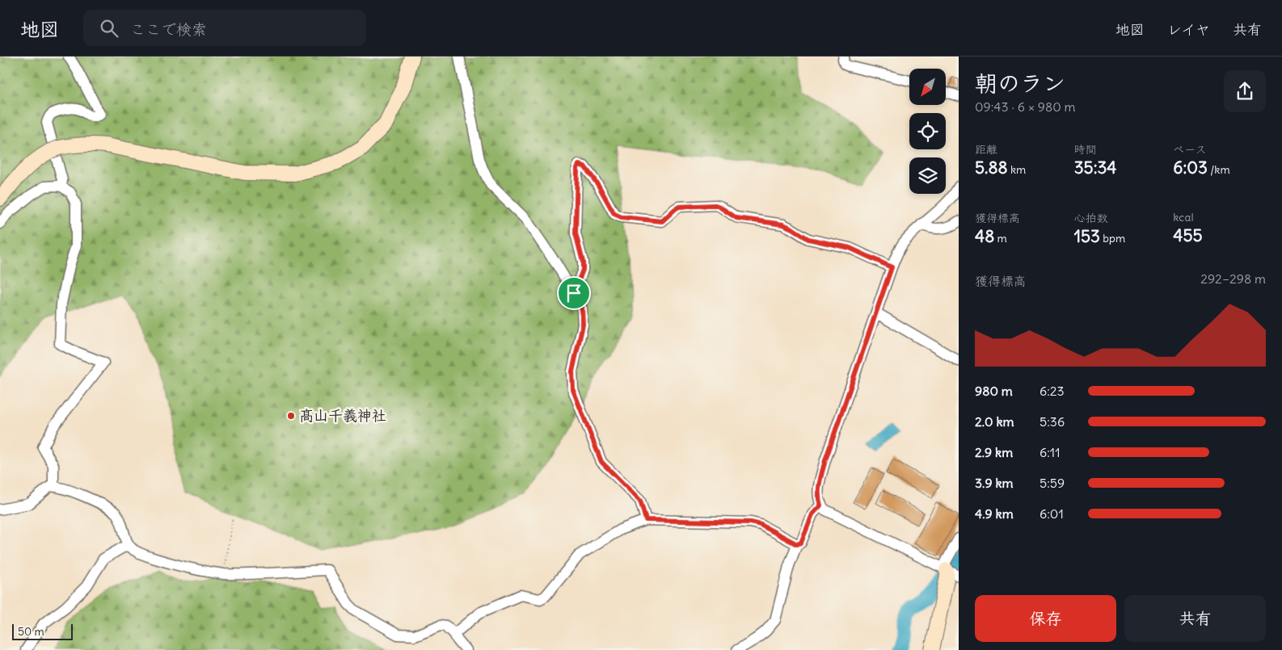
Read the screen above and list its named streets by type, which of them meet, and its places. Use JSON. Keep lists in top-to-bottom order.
{
  "places": ["髙山千義神社"],
  "scale_bar": "50 m",
  "north": "bottom left",
  "page": {
    "header": "地図",
    "search": "ここで検索",
    "nav": ["地図", "レイヤ", "共有"],
    "heading": ["朝のラン", "09:43 · 6 × 980 m"],
    "stats": [
      ["距離", "5.88 km"],
      ["時間", "35:34"],
      ["ペース", "6:03 /km"],
      ["獲得標高", "48 m"],
      ["心拍数", "153 bpm"],
      ["kcal", "455"]
    ],
    "chart": ["獲得標高", "292–298 m"],
    "list": [
      {
        "name": "980 m",
        "note": "6:23"
      },
      {
        "name": "2.0 km",
        "note": "5:36"
      },
      {
        "name": "2.9 km",
        "note": "6:11"
      },
      {
        "name": "3.9 km",
        "note": "5:59"
      },
      {
        "name": "4.9 km",
        "note": "6:01"
      }
    ],
    "buttons": ["保存", "共有"],
    "scale": "50 m"
  }
}
